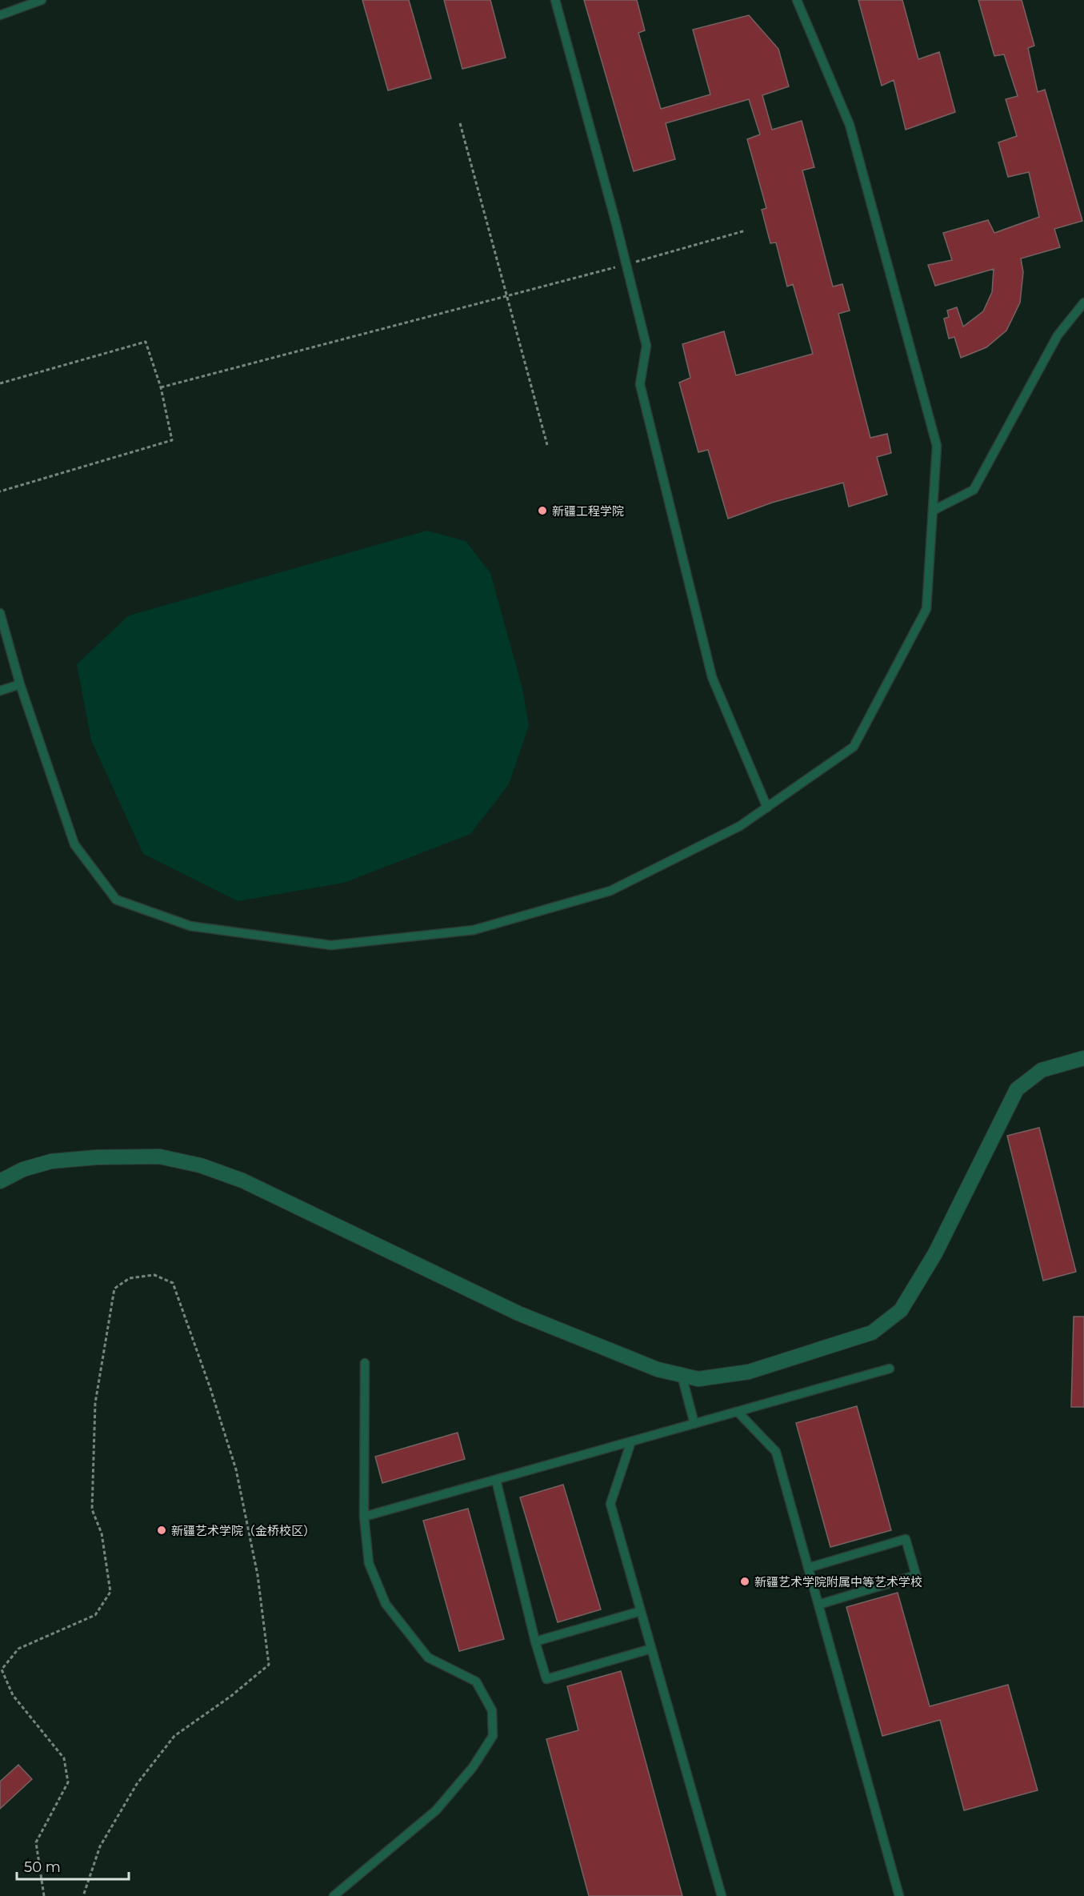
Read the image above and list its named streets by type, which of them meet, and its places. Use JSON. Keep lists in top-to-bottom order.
{
  "places": ["新疆工程学院", "新疆艺术学院（金桥校区）", "新疆艺术学院附属中等艺术学校"],
  "scale_bar": "50 m"
}
